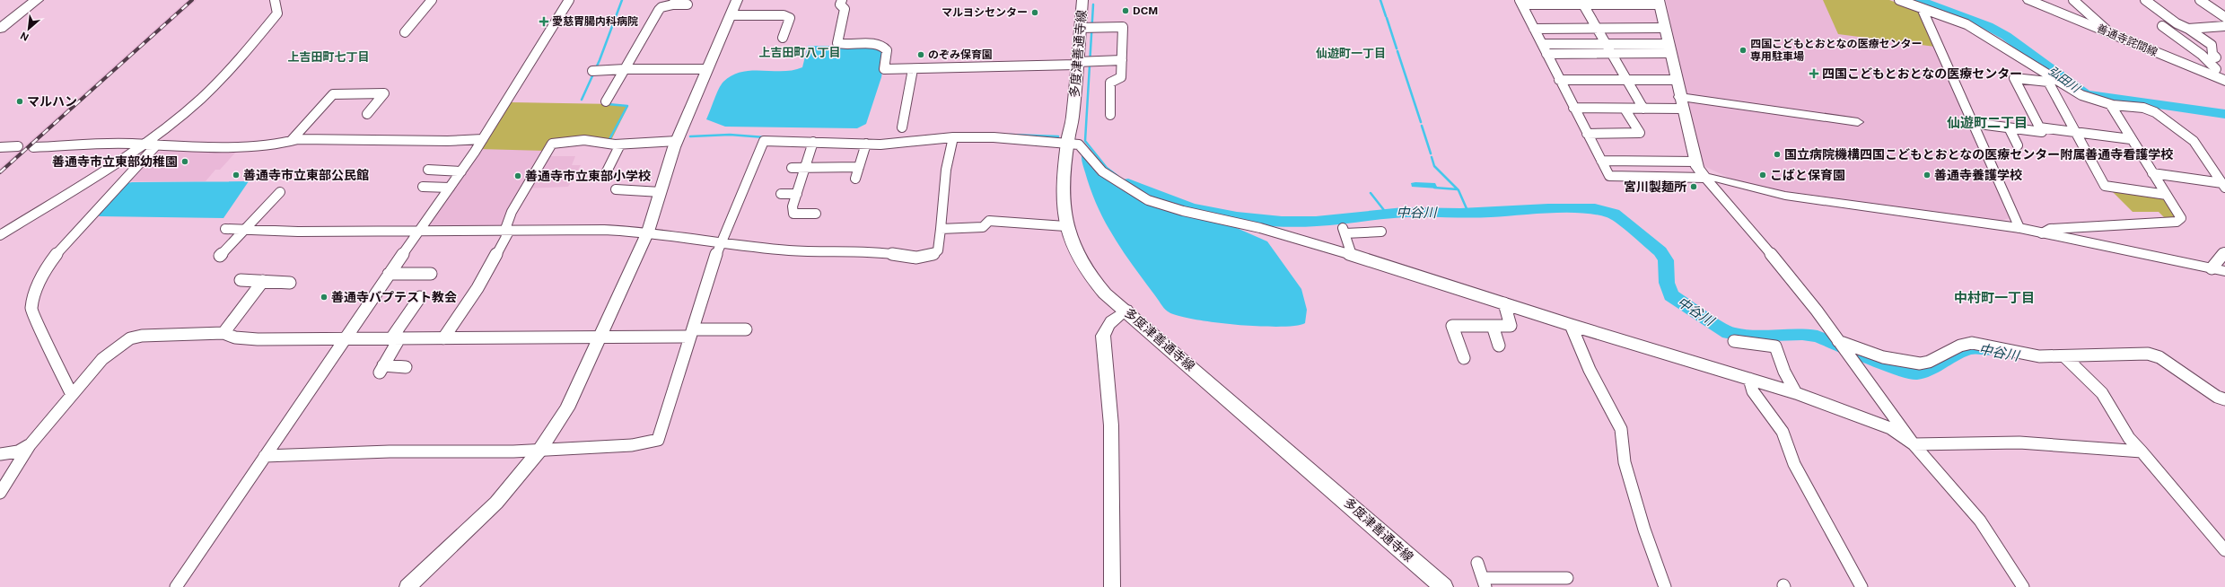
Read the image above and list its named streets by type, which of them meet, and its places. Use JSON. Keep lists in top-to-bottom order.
{
  "streets": {
    "main road": ["善通寺詫間線", "多度津善通寺線"]
  },
  "districts": [
    "上吉田町八丁目",
    "仙遊町一丁目",
    "上吉田町七丁目",
    "仙遊町二丁目",
    "中村町一丁目"
  ],
  "water": ["弘田川", "中谷川"],
  "places": {
    "other": [
      "DCM",
      "マルヨシセンター",
      "四国こどもとおとなの医療センター 専用駐車場",
      "のぞみ保育園",
      "マルハン",
      "国立病院機構四国こどもとおとなの医療センター附属善通寺看護学校",
      "善通寺市立東部幼稚園",
      "善通寺市立東部公民館",
      "こばと保育園",
      "善通寺養護学校",
      "善通寺市立東部小学校",
      "宮川製麺所",
      "善通寺バプテスト教会"
    ],
    "health": ["愛慈胃腸内科病院", "四国こどもとおとなの医療センター"]
  },
  "north": "bottom left"
}
